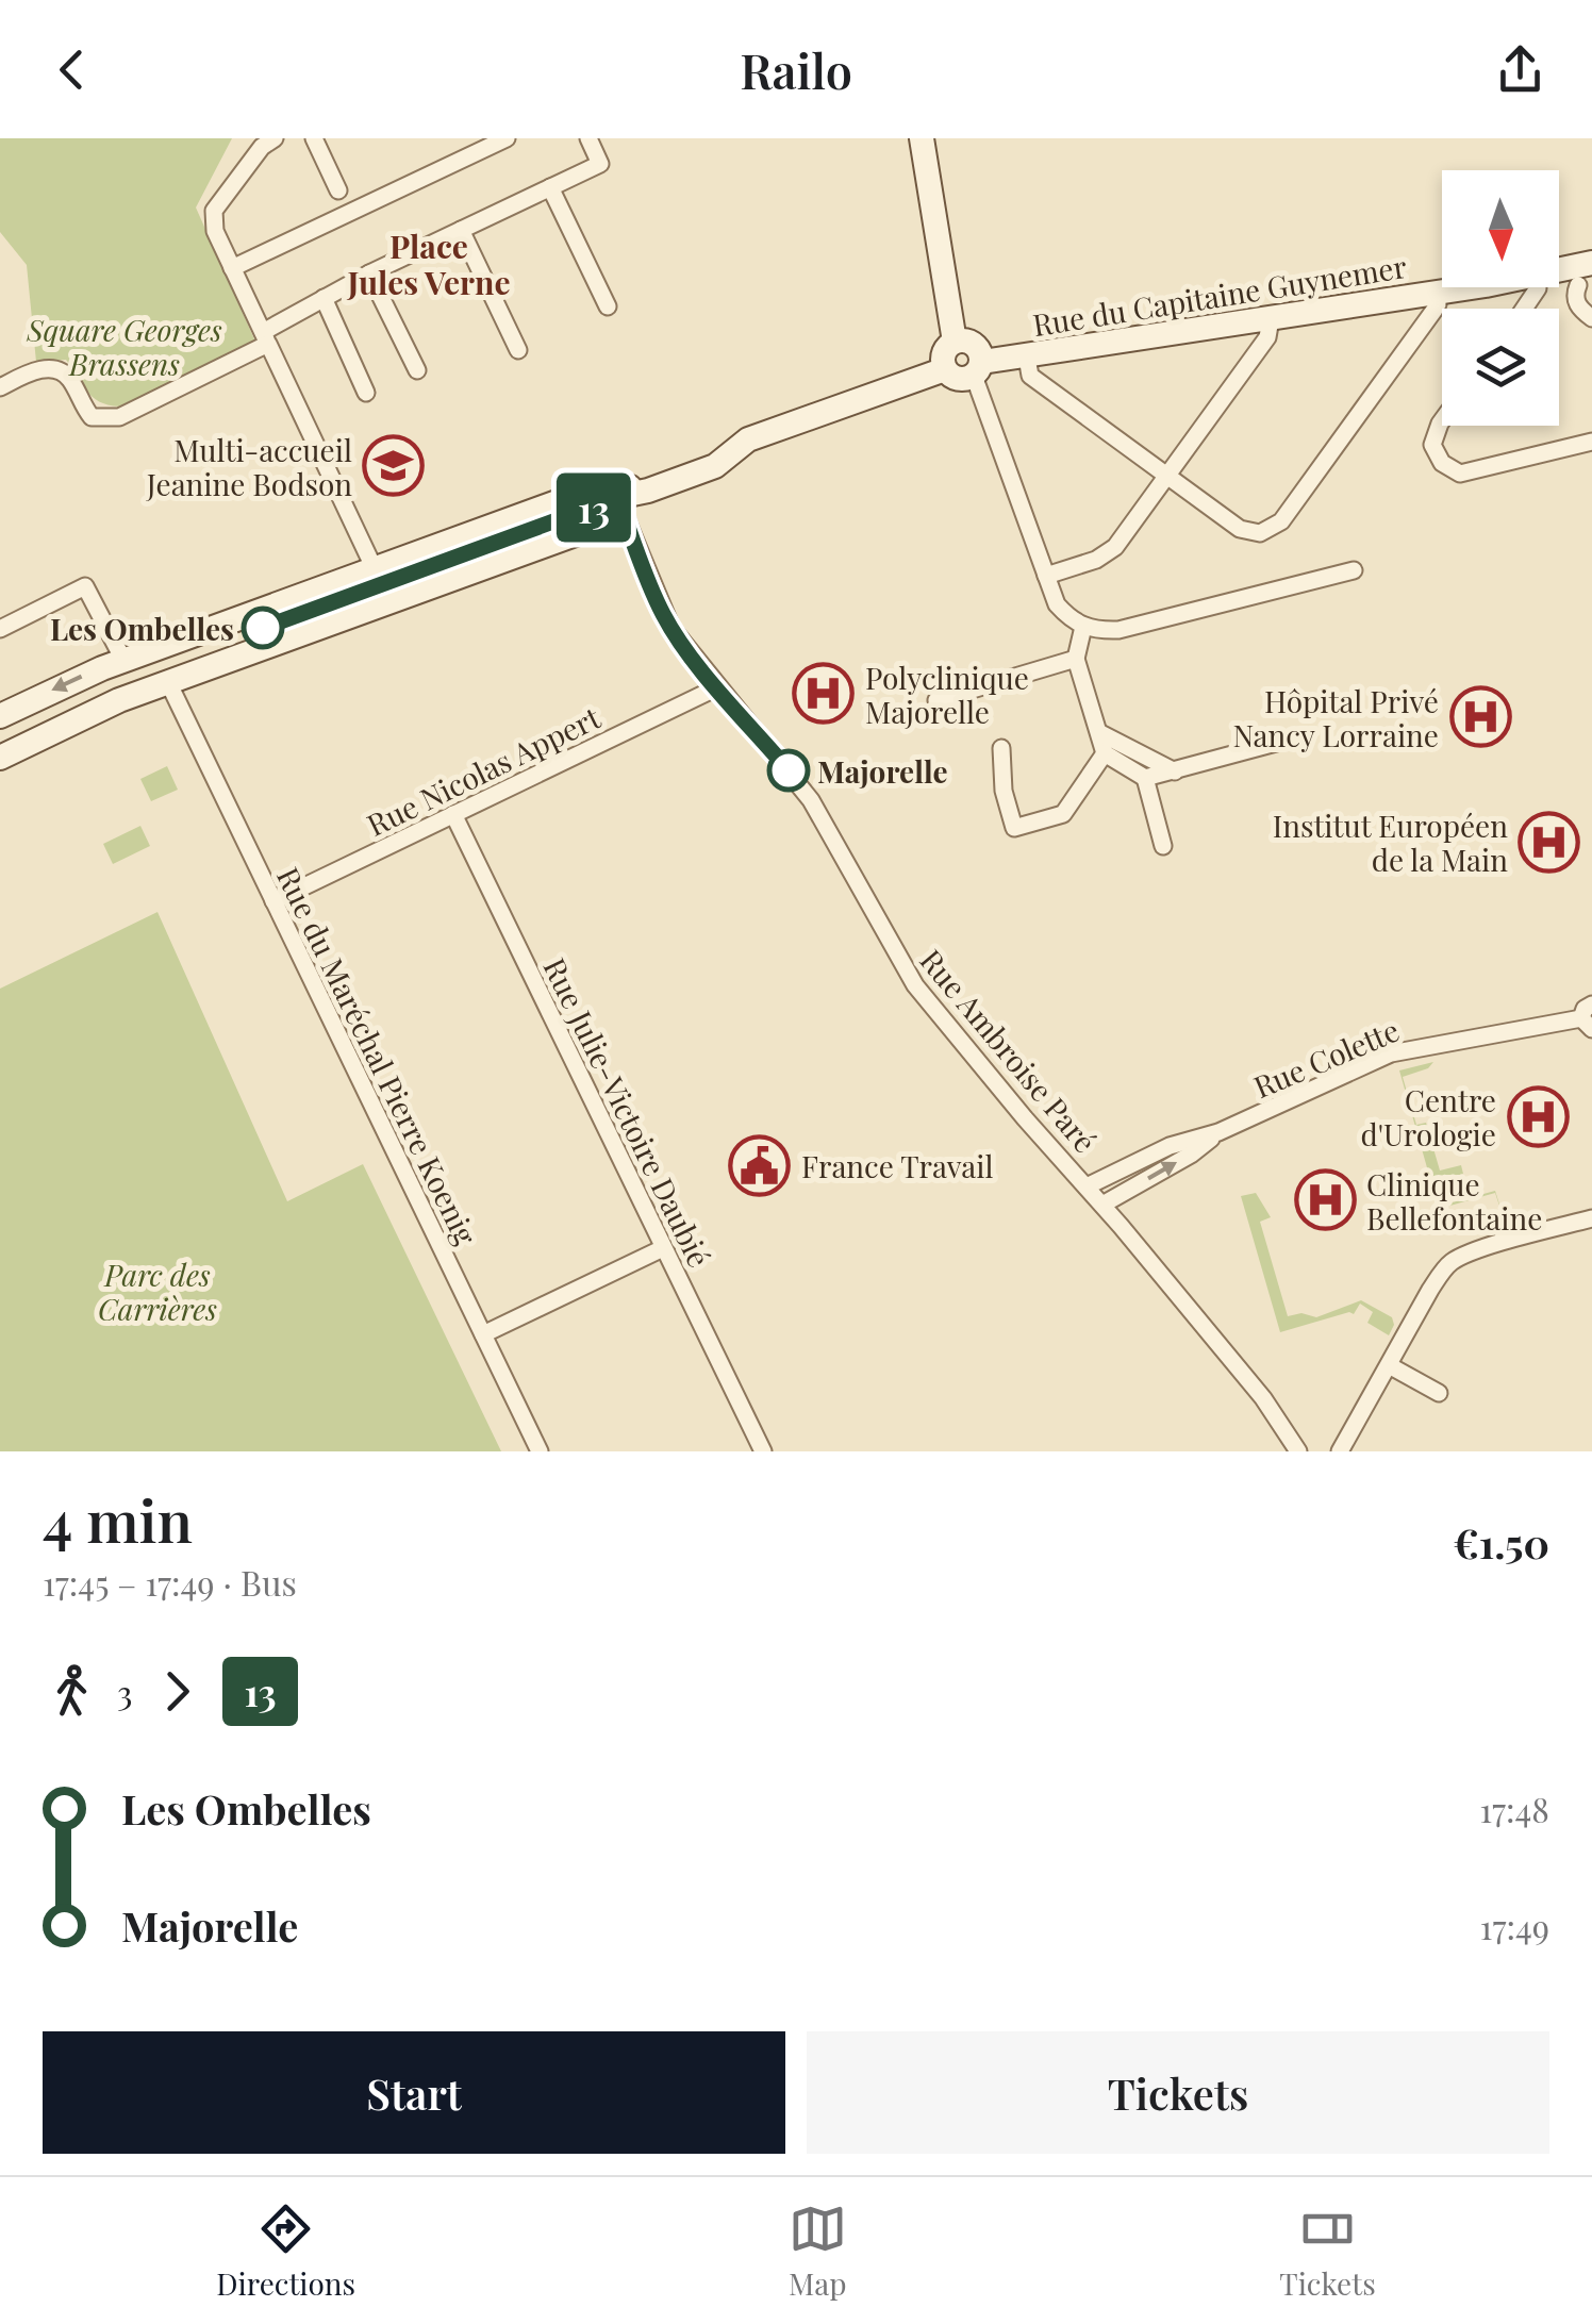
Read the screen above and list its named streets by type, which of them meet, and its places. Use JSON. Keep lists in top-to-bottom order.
{
  "streets": {
    "street": [
      "Rue du Capitaine Guynemer",
      "Rue Nicolas Appert",
      "Rue Ambroise Paré",
      "Rue du Maréchal Pierre Koenig",
      "Rue Colette",
      "Rue Julie-Victoire Daubié"
    ]
  },
  "crossings": [
    ["Rue Nicolas Appert", "Rue Ambroise Paré"],
    ["Rue Nicolas Appert", "Rue du Maréchal Pierre Koenig"],
    ["Rue Nicolas Appert", "Rue Julie-Victoire Daubié"],
    ["Rue Ambroise Paré", "Rue Colette"]
  ],
  "districts": ["Place Jules Verne"],
  "parks": ["Square Georges Brassens", "Parc des Carrières"],
  "places": {
    "school or university": ["Multi-accueil Jeanine Bodson"],
    "other": ["Les Ombelles", "Majorelle"],
    "hospital": [
      "Polyclinique Majorelle",
      "Hôpital Privé Nancy Lorraine",
      "Institut Européen de la Main",
      "Centre d'Urologie",
      "Clinique Bellefontaine"
    ],
    "public building": ["France Travail"]
  },
  "lines": ["bus line 13"],
  "north": "bottom",
  "page": {
    "header": "Railo",
    "on_map": "13",
    "heading": ["4 min", "17:45 – 17:49 · Bus", "€1.50"],
    "legs": ["3", "13"],
    "list": [
      {
        "name": "Les Ombelles",
        "value": "17:48"
      },
      {
        "name": "Majorelle",
        "value": "17:49"
      }
    ],
    "buttons": ["Start", "Tickets"],
    "tabs": ["Directions", "Map", "Tickets"]
  }
}
